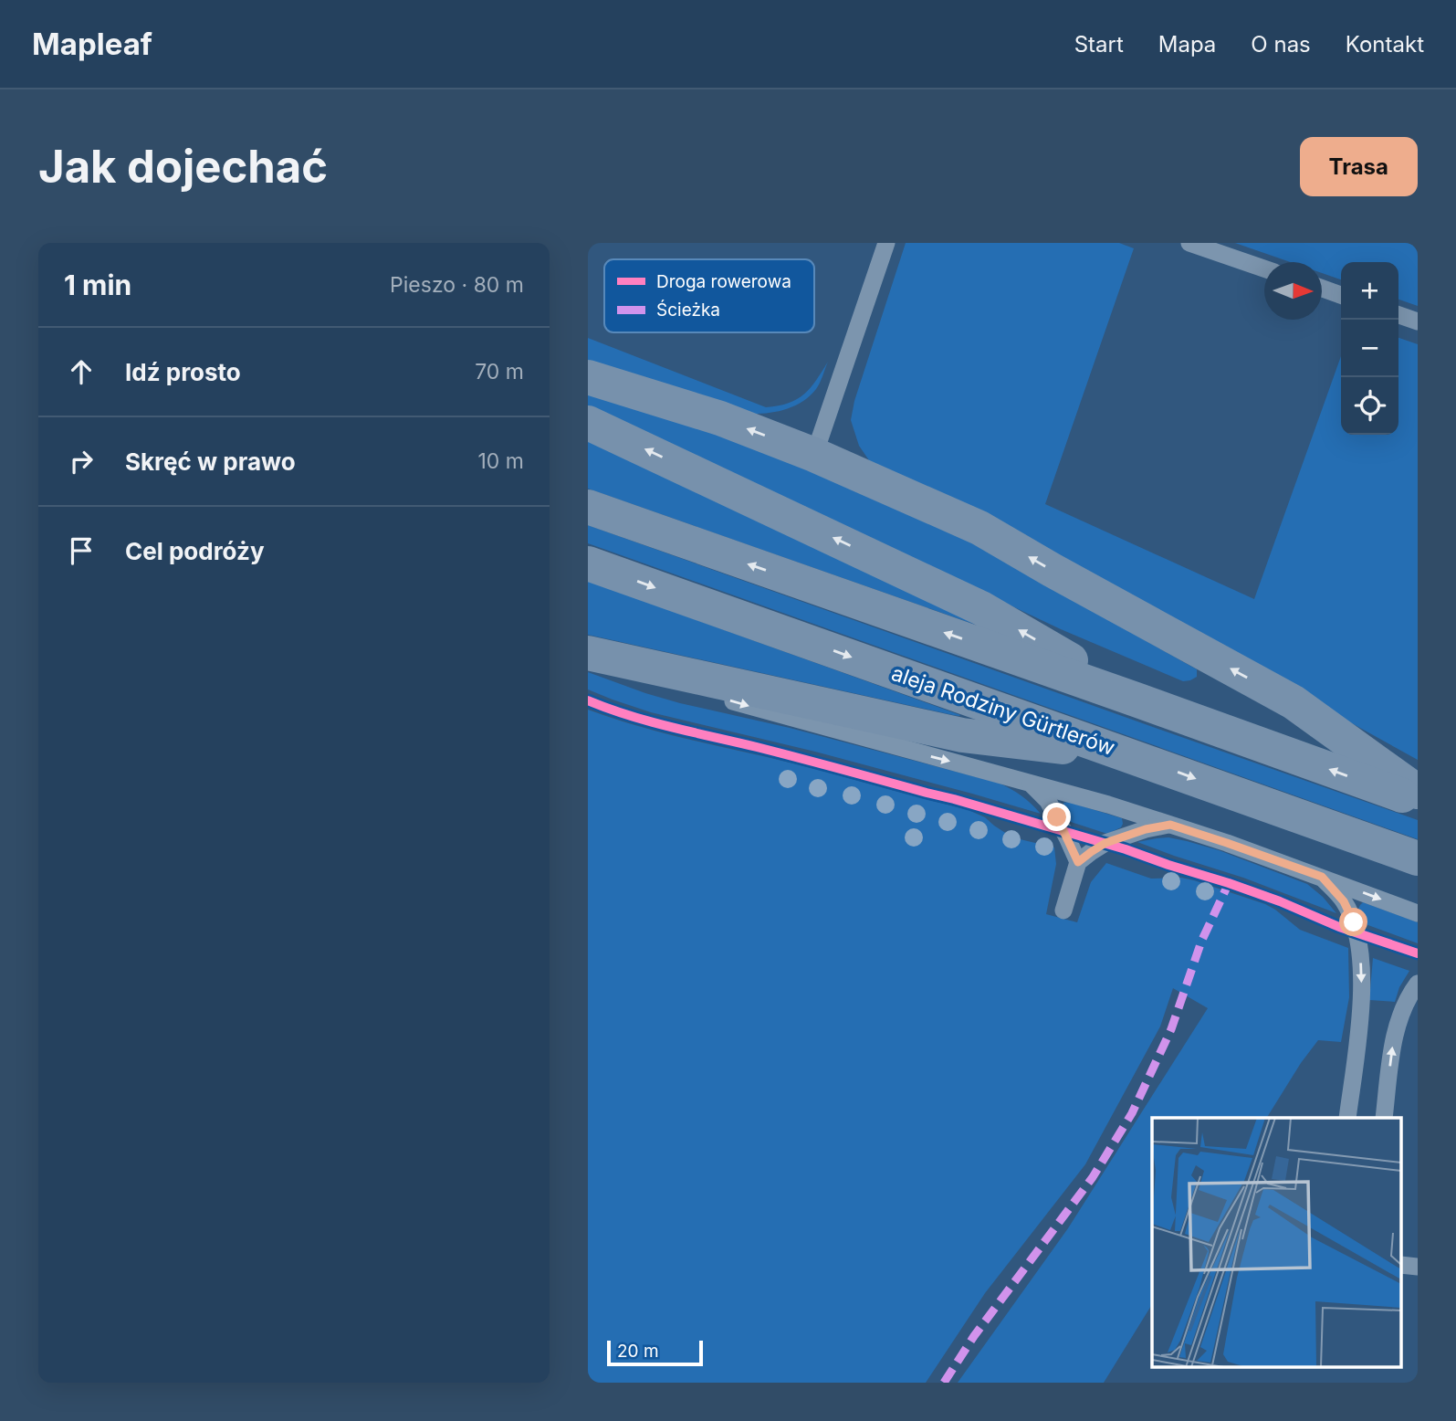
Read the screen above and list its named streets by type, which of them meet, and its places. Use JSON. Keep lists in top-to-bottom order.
{
  "streets": {
    "main road": ["aleja Rodziny Gürtlerów"]
  },
  "legend": ["Droga rowerowa", "Ścieżka"],
  "scale_bar": "20 m",
  "north": "right",
  "page": {
    "header": "Mapleaf",
    "nav": [
      "Start",
      "Mapa",
      "O nas",
      "Kontakt"
    ],
    "buttons": "Trasa",
    "title": "Jak dojechać",
    "heading": ["1 min", "Pieszo · 80 m"],
    "map_buttons": ["+", "−"],
    "list": [
      ["Idź prosto", "70 m"],
      ["Skręć w prawo", "10 m"],
      "Cel podróży"
    ],
    "scale": "20 m"
  }
}
